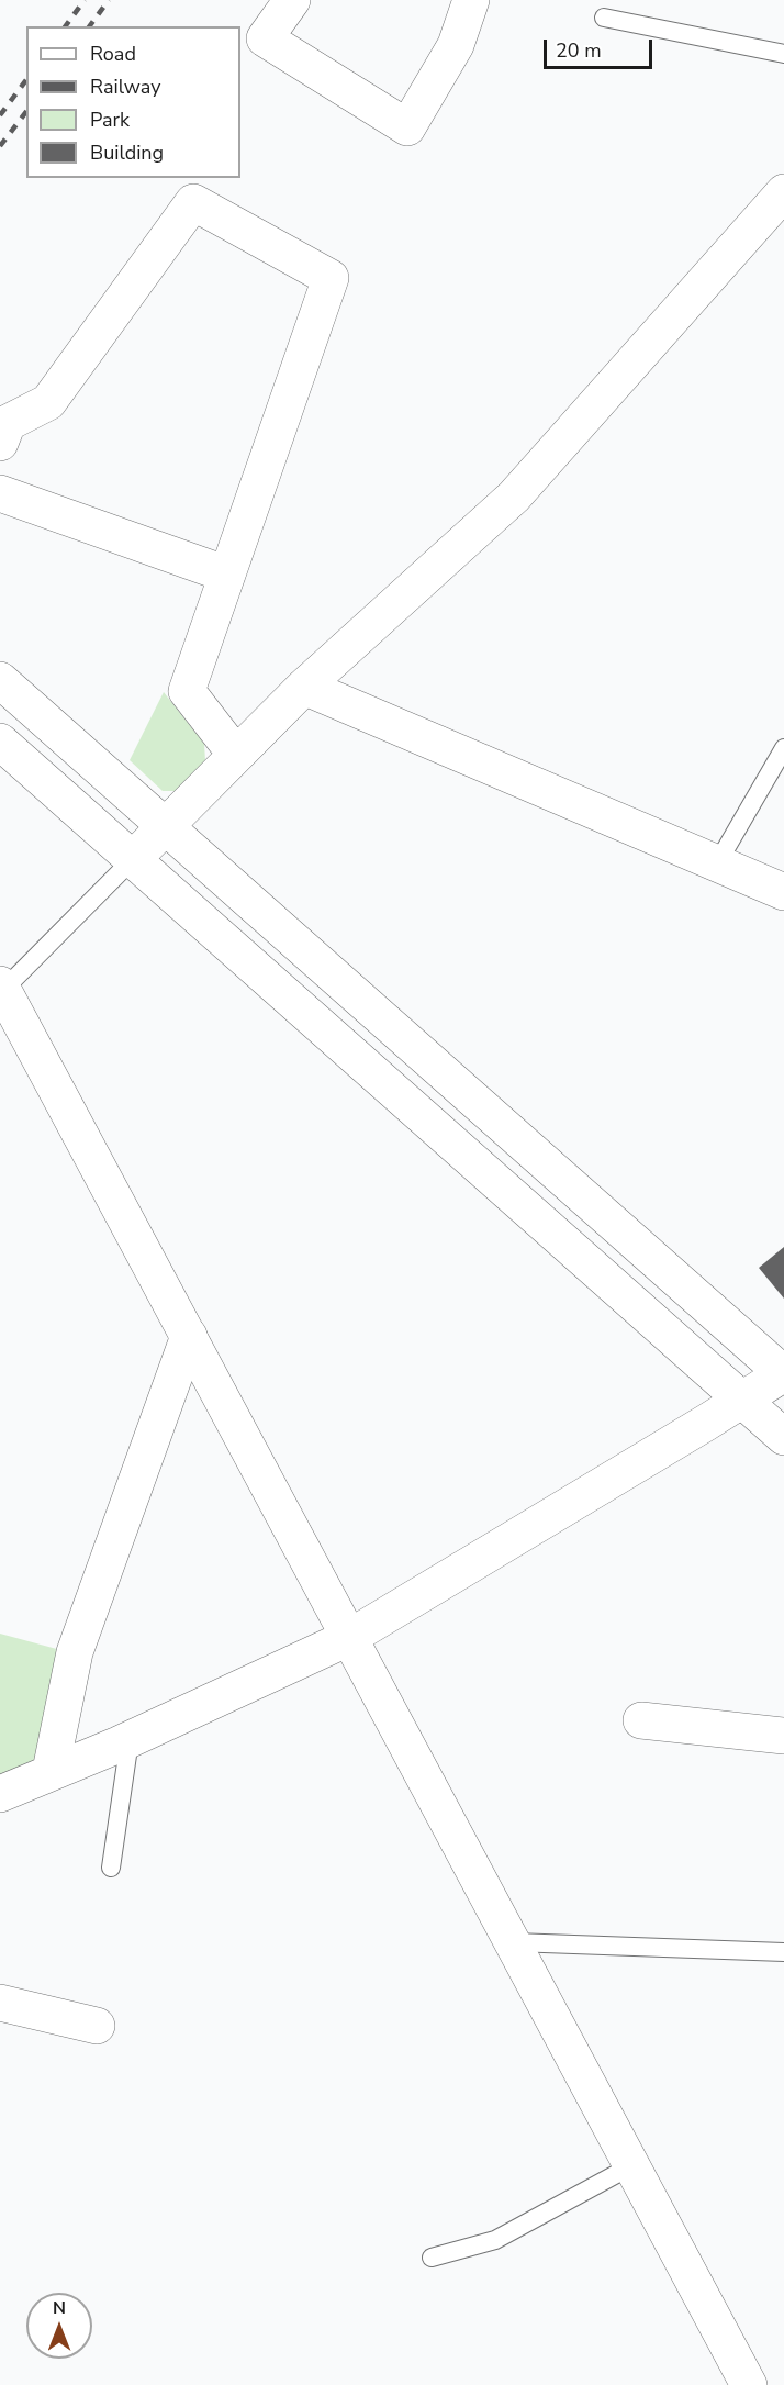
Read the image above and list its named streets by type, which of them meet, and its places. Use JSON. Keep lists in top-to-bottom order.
{
  "legend": [
    "Road",
    "Railway",
    "Park",
    "Building"
  ],
  "scale_bar": "20 m",
  "north": "top"
}
